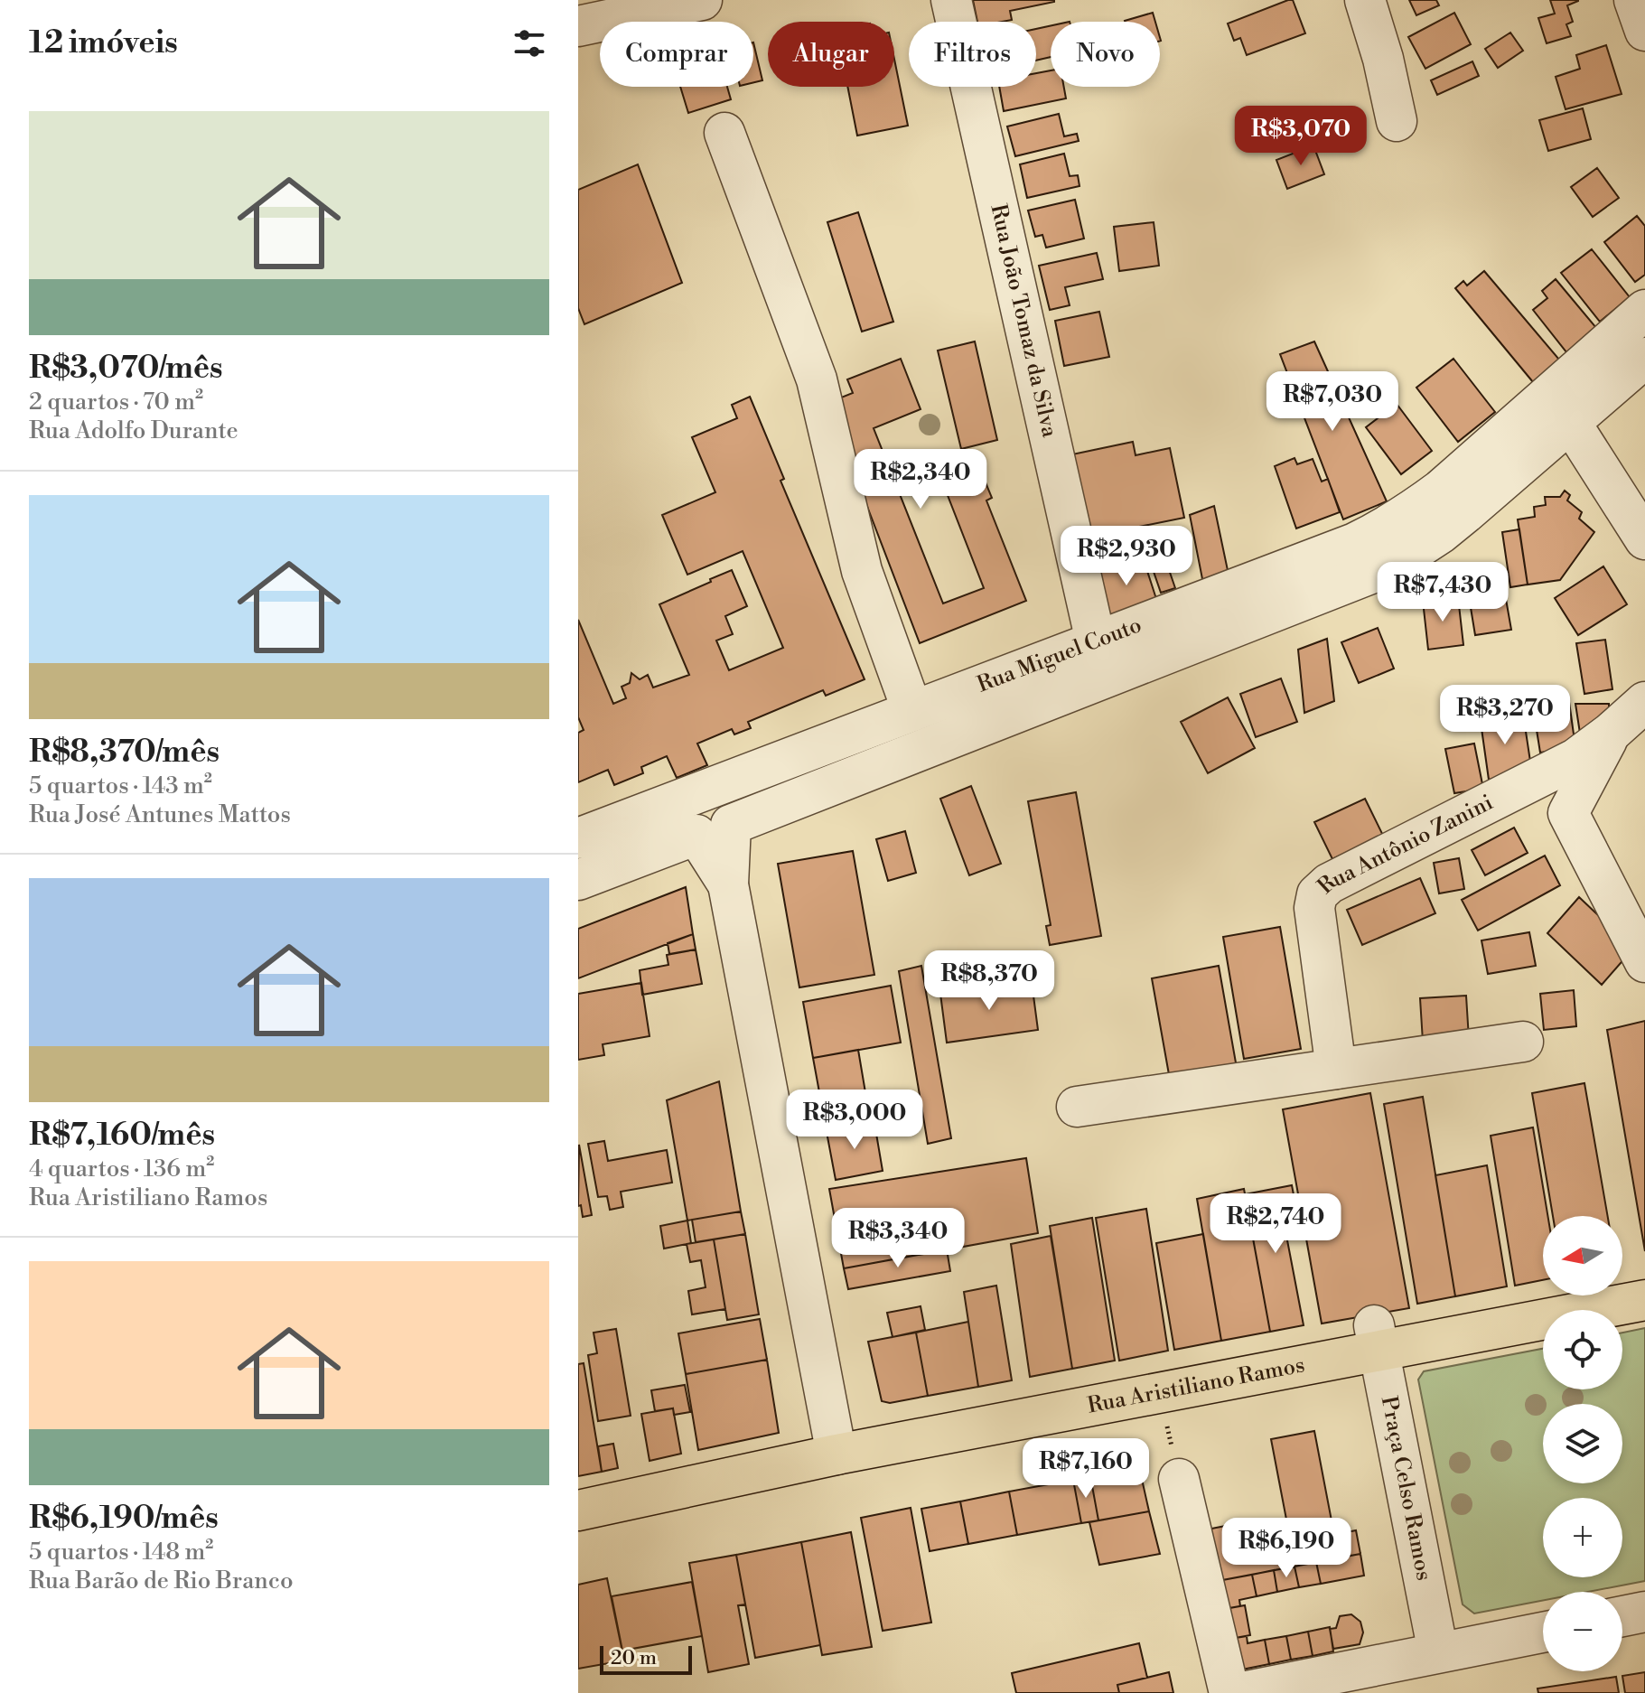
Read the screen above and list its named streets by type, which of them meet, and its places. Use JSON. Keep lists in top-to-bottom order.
{
  "streets": {
    "main road": ["Rua Aristiliano Ramos"],
    "street": [
      "Rua João Tomaz da Silva",
      "Rua Miguel Couto",
      "Rua Antônio Zanini",
      "Praça Celso Ramos"
    ]
  },
  "crossings": [
    ["Rua João Tomaz da Silva", "Rua Miguel Couto"],
    ["Rua Aristiliano Ramos", "Praça Celso Ramos"]
  ],
  "scale_bar": "20 m",
  "north": "left",
  "page": {
    "heading": "12 imóveis",
    "chip": [
      "Comprar",
      "Alugar",
      "Filtros",
      "Novo"
    ],
    "list": [
      {
        "name": "R$3,070/mês",
        "note": "2 quartos · 70 m² · Rua Adolfo Durante"
      },
      {
        "name": "R$8,370/mês",
        "note": "5 quartos · 143 m² · Rua José Antunes Mattos"
      },
      {
        "name": "R$7,160/mês",
        "note": "4 quartos · 136 m² · Rua Aristiliano Ramos"
      },
      {
        "name": "R$6,190/mês",
        "note": "5 quartos · 148 m² · Rua Barão de Rio Branco"
      }
    ],
    "price": [
      "R$3,070",
      "R$7,030",
      "R$2,340",
      "R$2,930",
      "R$7,430",
      "R$3,270",
      "R$8,370",
      "R$3,000",
      "R$2,740",
      "R$3,340",
      "R$7,160",
      "R$6,190"
    ],
    "map_buttons": ["+", "−"],
    "scale": "20 m"
  }
}
